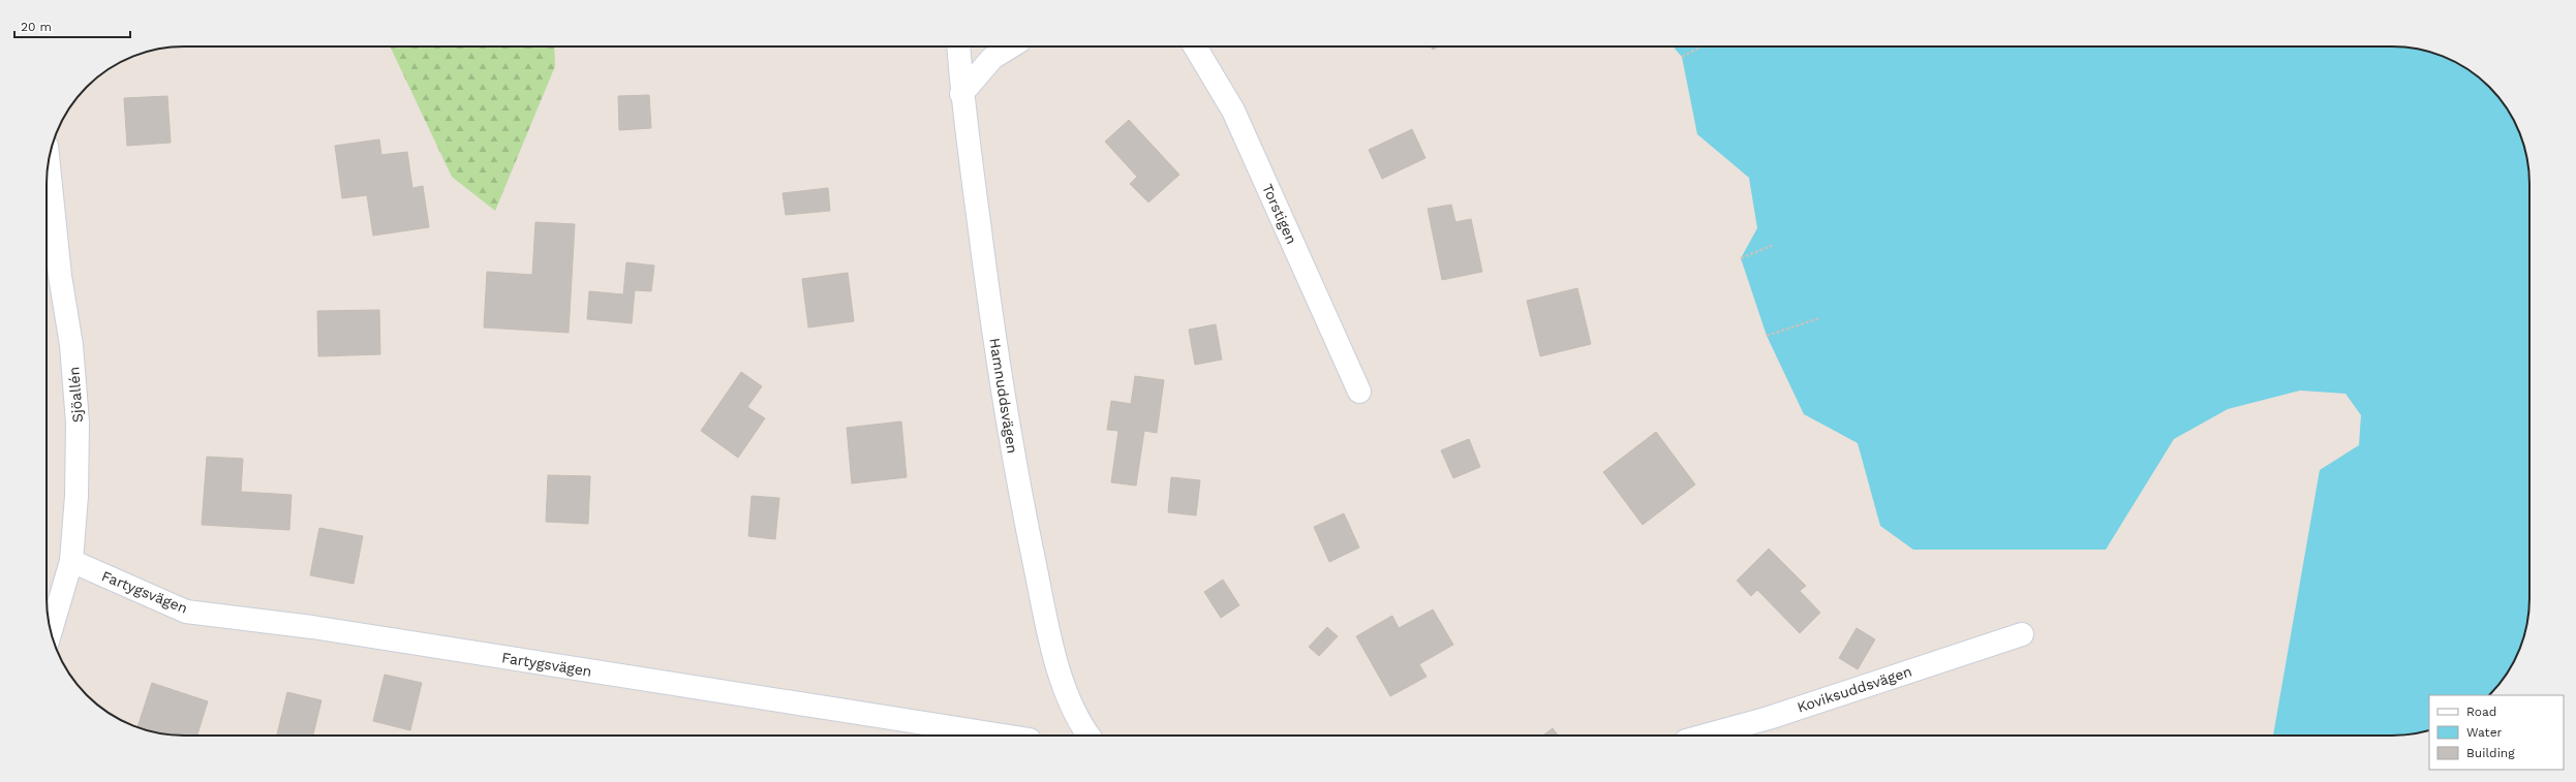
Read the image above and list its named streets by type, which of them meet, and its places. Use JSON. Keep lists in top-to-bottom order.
{
  "streets": {
    "street": [
      "Torstigen",
      "Sjöallén",
      "Hamnuddsvägen",
      "Fartygsvägen",
      "Koviksuddsvägen"
    ]
  },
  "crossings": [
    ["Sjöallén", "Fartygsvägen"]
  ],
  "legend": ["Road", "Water", "Building"],
  "scale_bar": "20 m"
}
